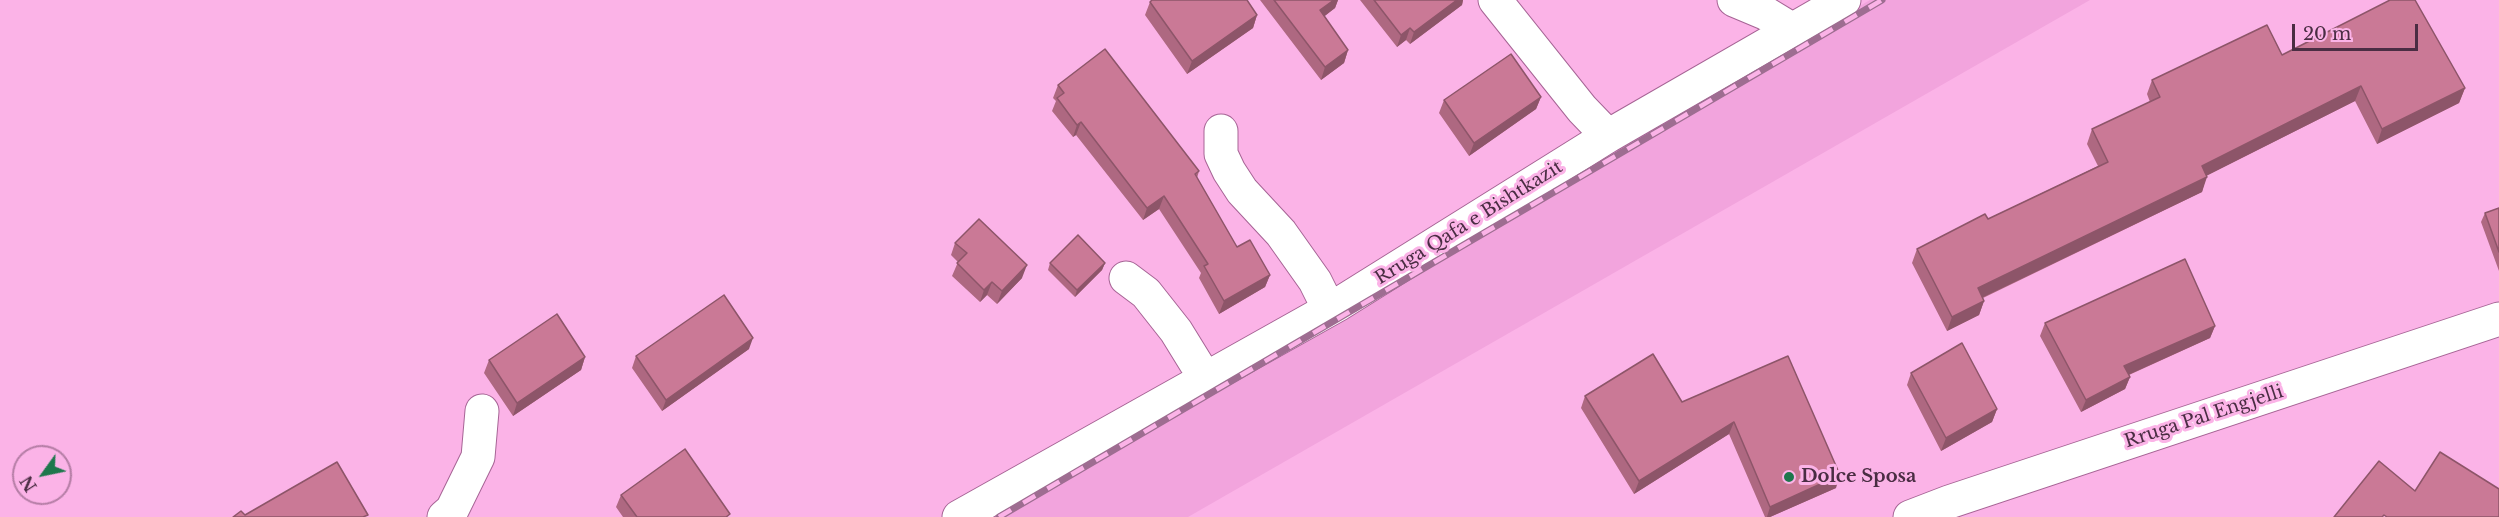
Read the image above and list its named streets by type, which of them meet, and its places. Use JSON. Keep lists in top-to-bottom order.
{
  "streets": {
    "street": ["Rruga Qafa e Bishtkazit", "Rruga Pal Engjelli"]
  },
  "places": ["Dolce Sposa"],
  "scale_bar": "20 m",
  "north": "bottom left"
}
